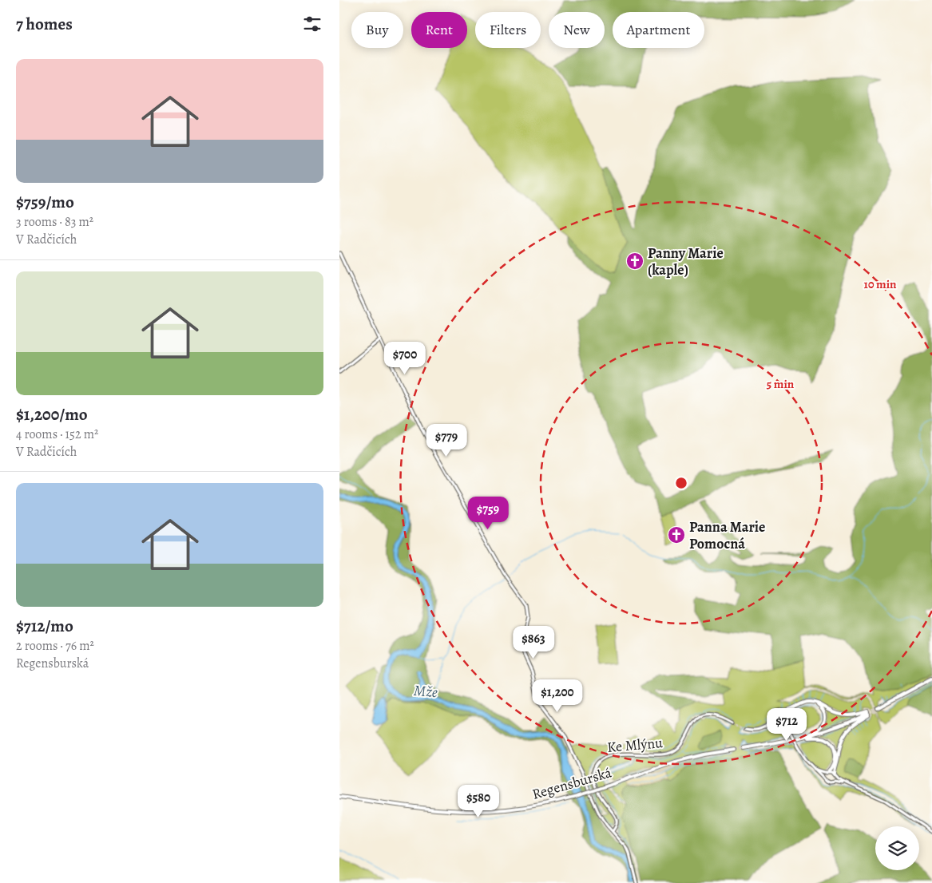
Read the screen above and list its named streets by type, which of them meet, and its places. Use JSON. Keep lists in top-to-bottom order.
{
  "streets": {
    "main road": ["Regensburská"],
    "street": ["Ke Mlýnu"]
  },
  "water": ["Mže"],
  "places": {
    "church": ["Panny Marie (kaple)", "Panna Marie Pomocná"]
  },
  "page": {
    "heading": "7 homes",
    "chip": [
      "Buy",
      "Rent",
      "Filters",
      "New",
      "Apartment"
    ],
    "list": [
      {
        "name": "$759/mo",
        "note": "3 rooms · 83 m² · V Radčicích"
      },
      {
        "name": "$1,200/mo",
        "note": "4 rooms · 152 m² · V Radčicích"
      },
      {
        "name": "$712/mo",
        "note": "2 rooms · 76 m² · Regensburská"
      }
    ],
    "price": [
      "$700",
      "$779",
      "$759",
      "$863",
      "$1,200",
      "$712",
      "$580"
    ]
  },
  "rings": ["10 min", "5 min"]
}
